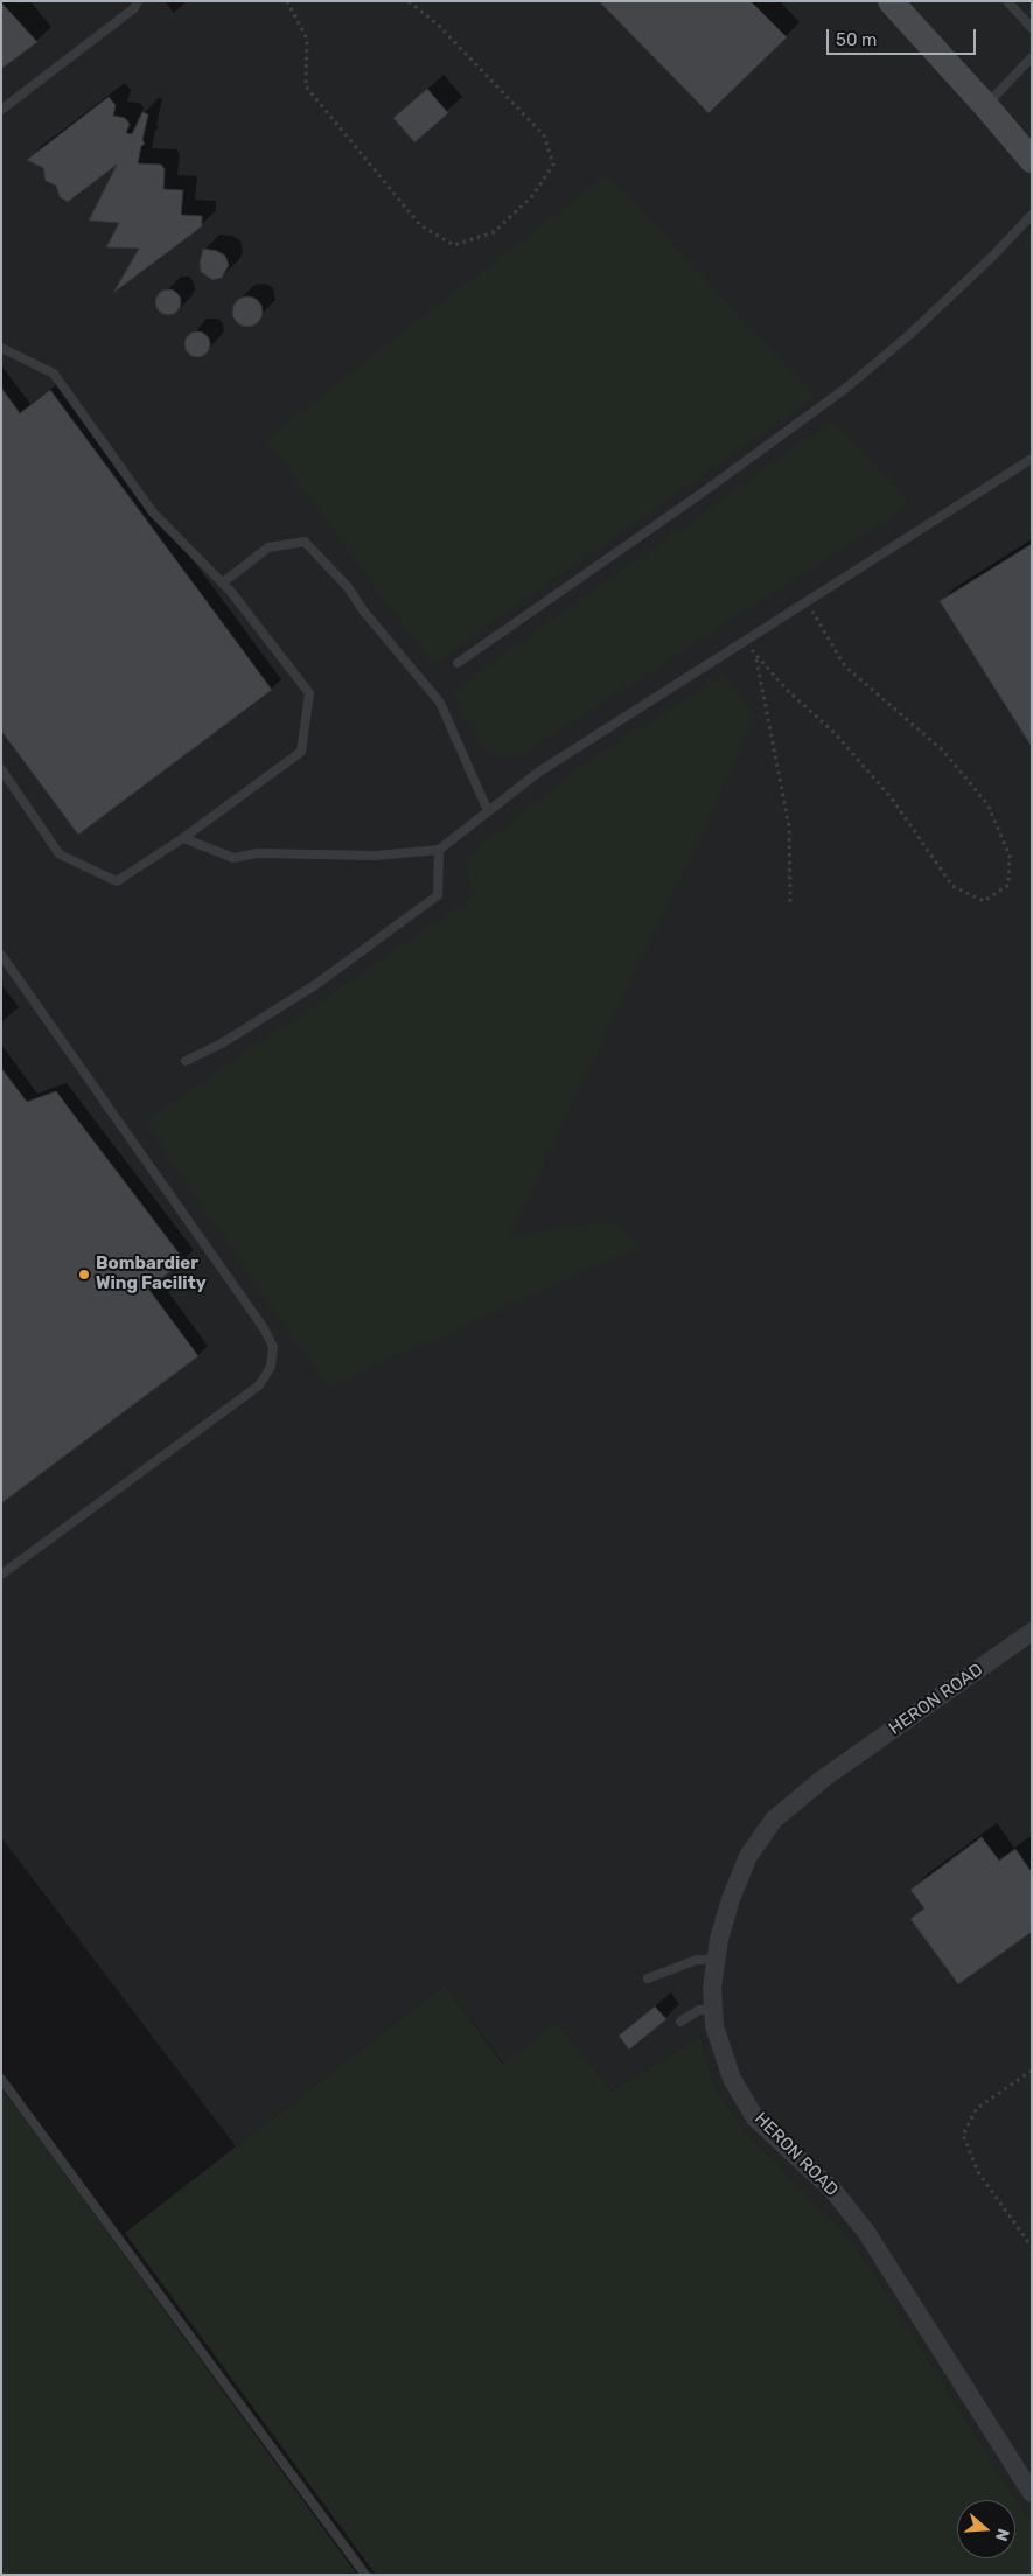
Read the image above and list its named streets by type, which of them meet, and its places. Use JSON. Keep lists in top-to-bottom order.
{
  "streets": {
    "street": ["HERON ROAD"]
  },
  "places": ["Bombardier Wing Facility"],
  "scale_bar": "50 m",
  "north": "right"
}
